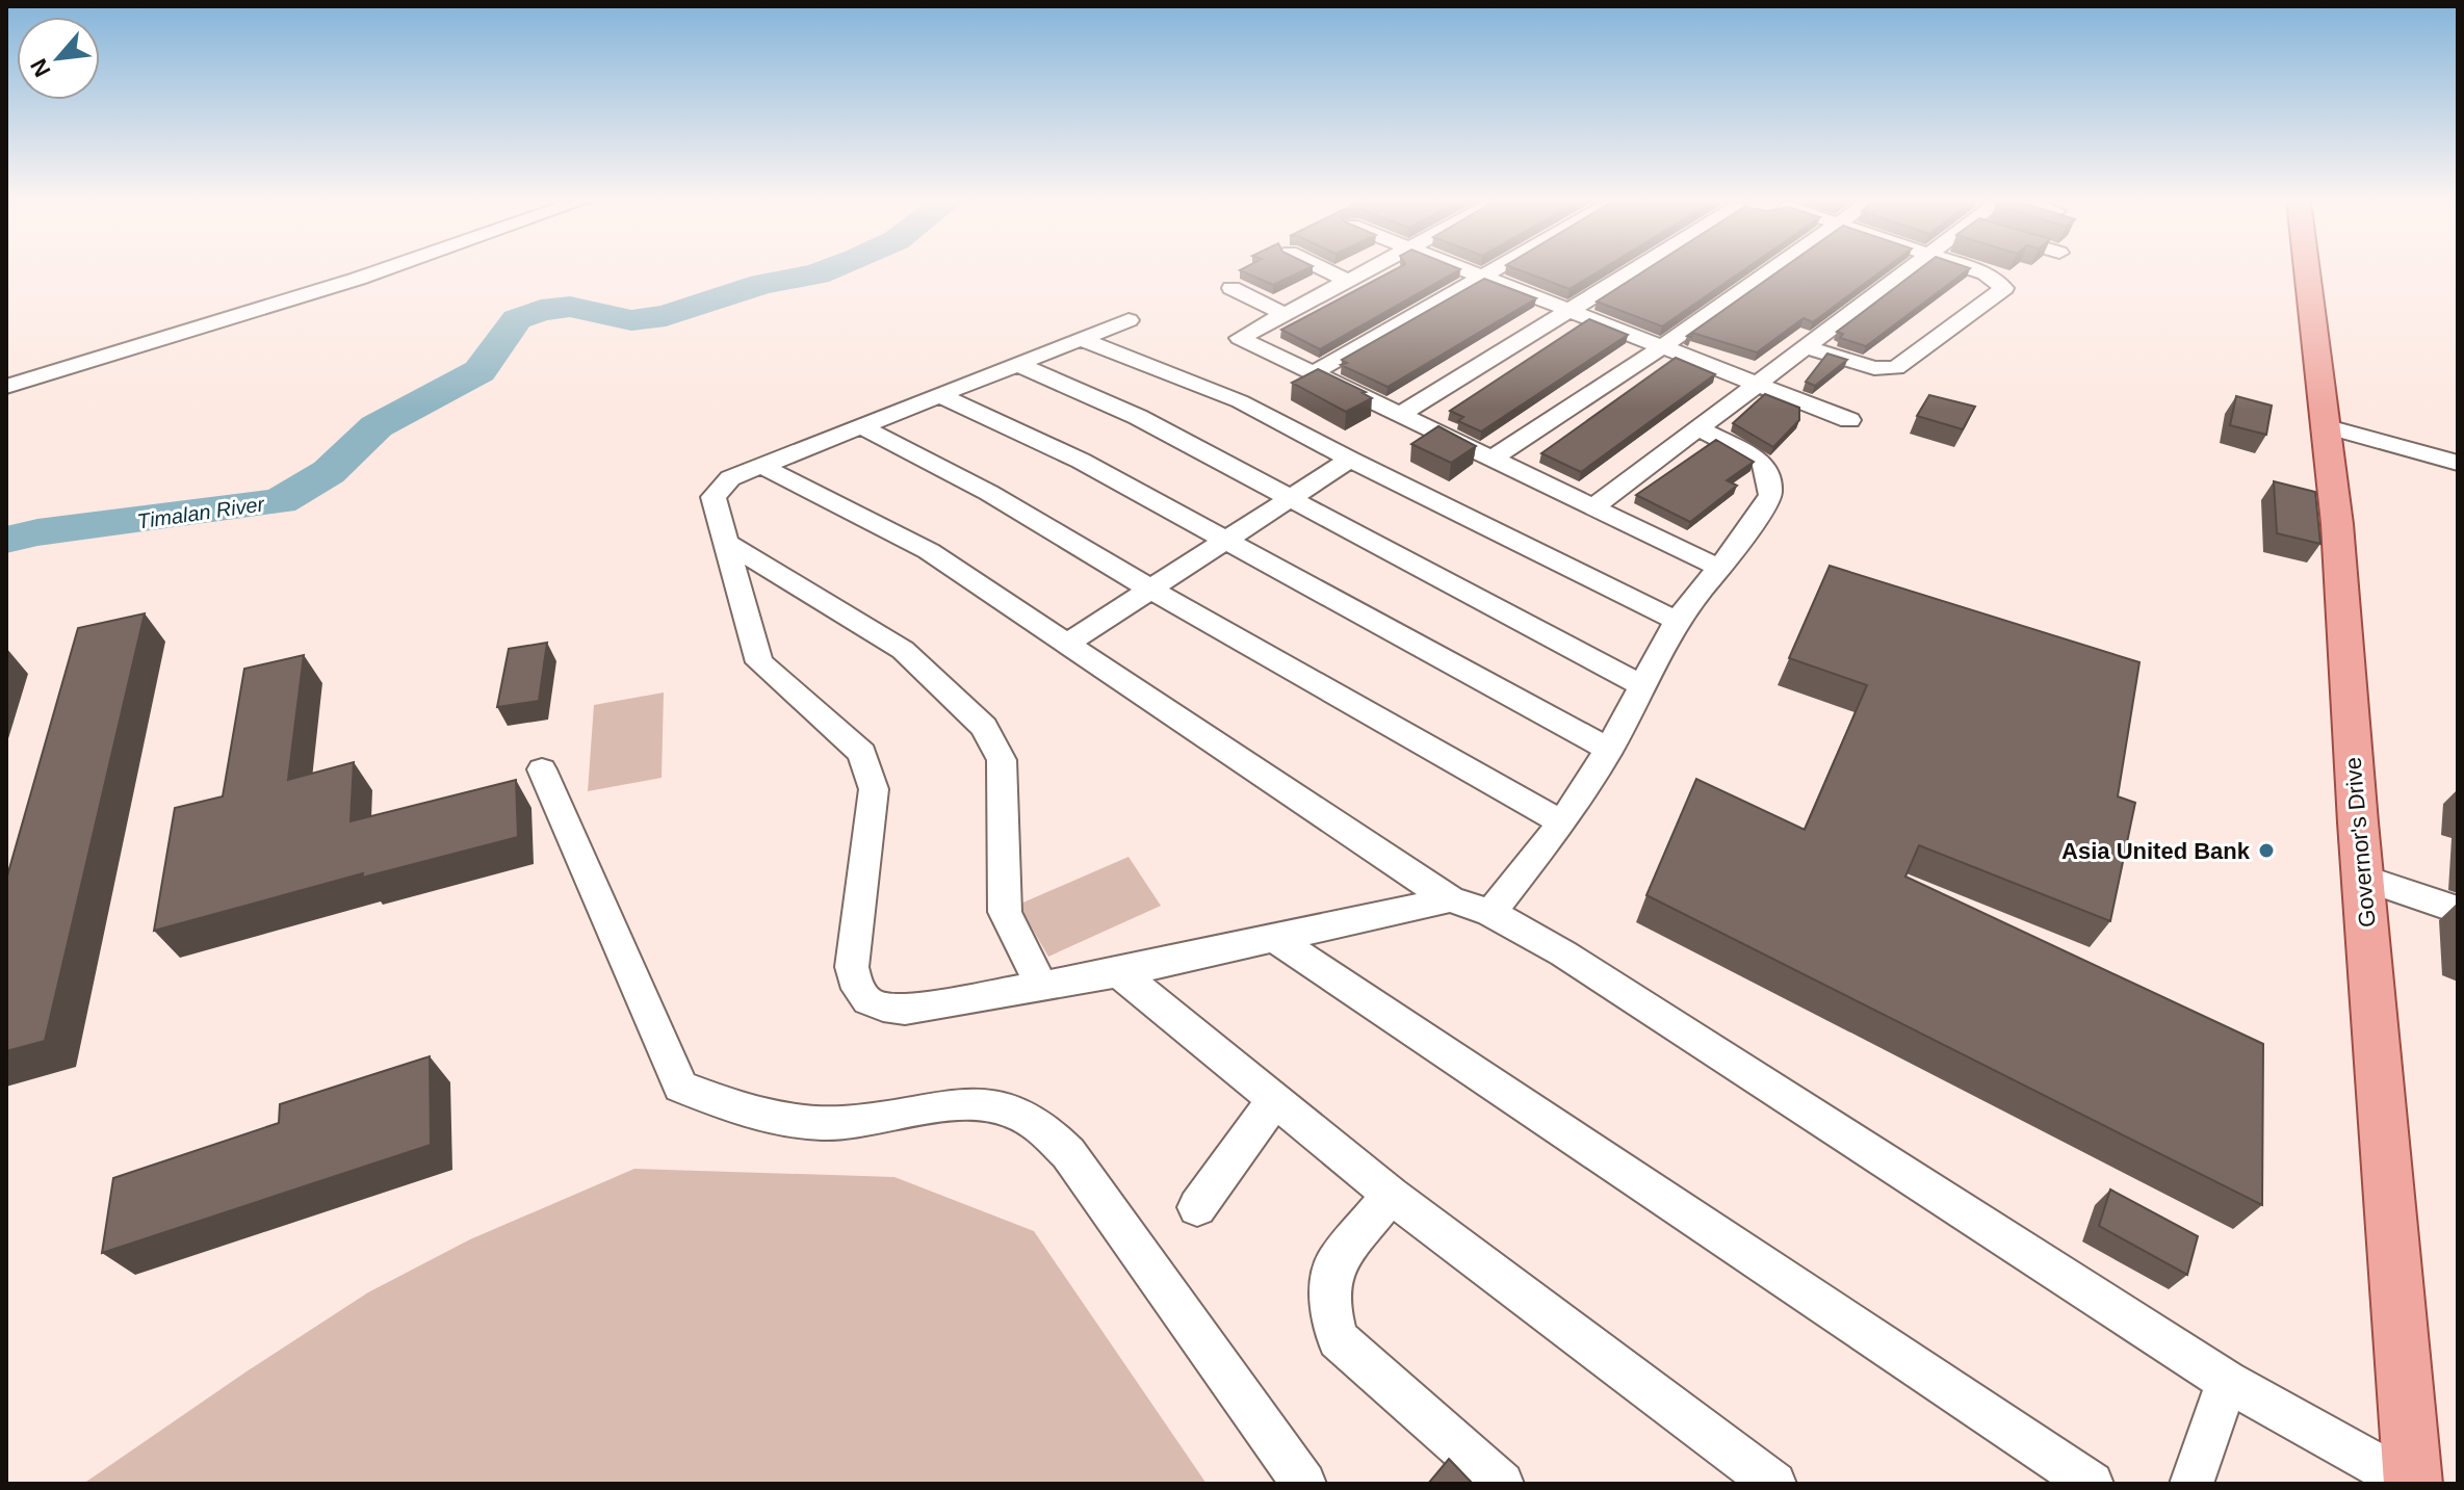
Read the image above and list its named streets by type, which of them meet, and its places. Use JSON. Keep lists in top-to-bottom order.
{
  "streets": {
    "main road": ["Governor's Drive"]
  },
  "water": ["Timalan River"],
  "places": ["Asia United Bank"],
  "north": "bottom left"
}
